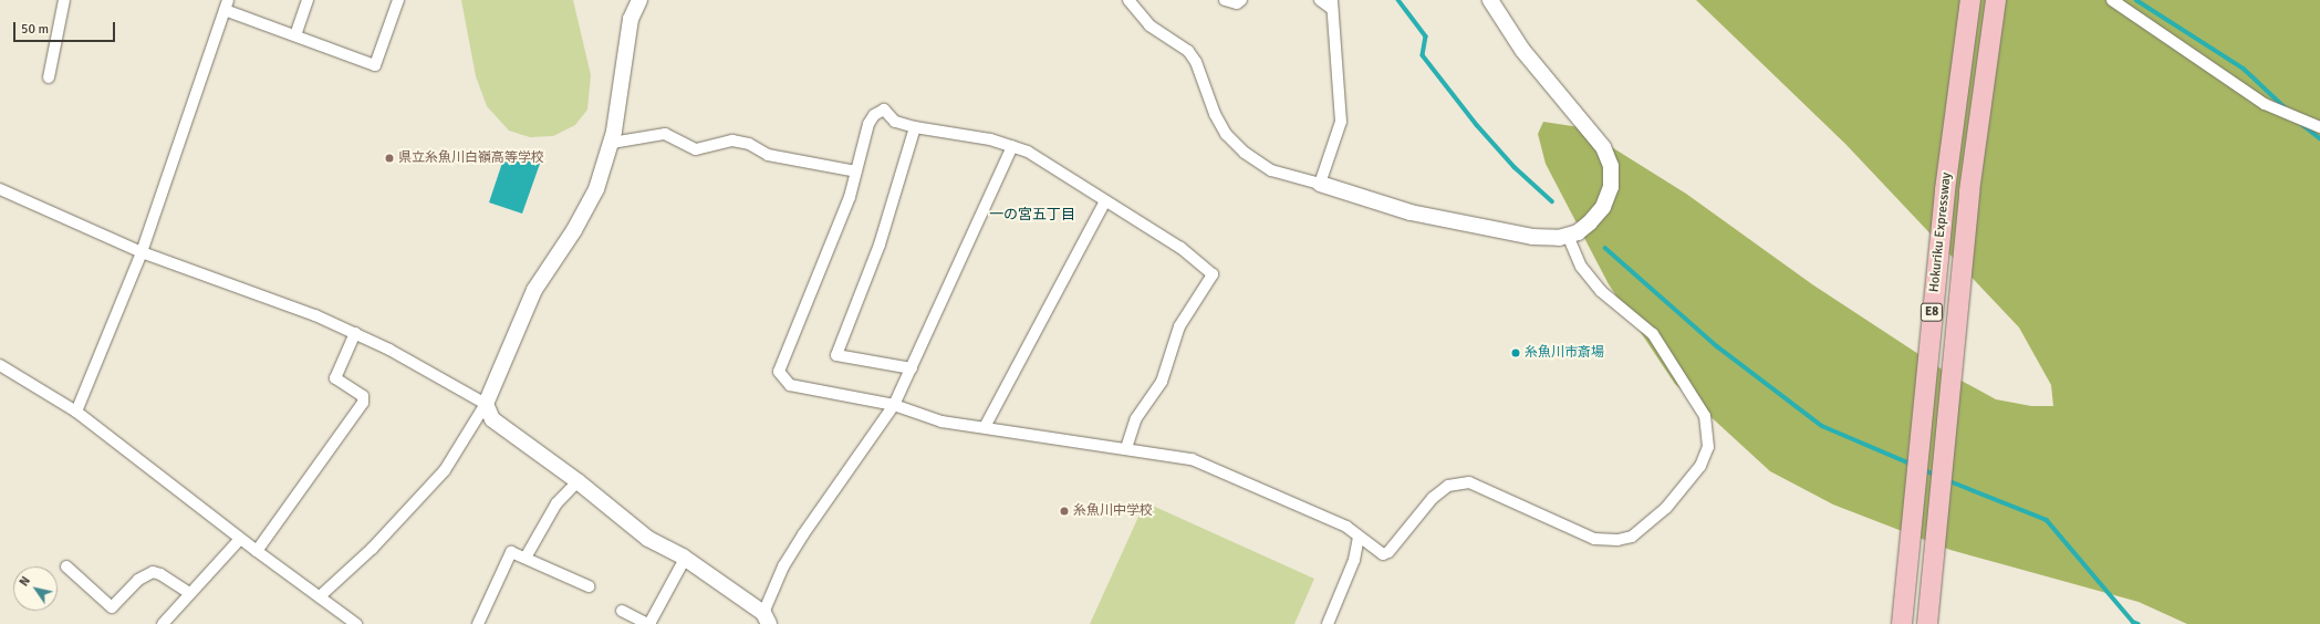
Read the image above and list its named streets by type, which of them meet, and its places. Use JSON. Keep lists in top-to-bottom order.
{
  "streets": {
    "highway": ["Hokuriku Expressway", "E8"]
  },
  "districts": ["一の宮五丁目"],
  "places": ["県立糸魚川白嶺高等学校", "糸魚川市斎場", "糸魚川中学校"],
  "scale_bar": "50 m",
  "north": "top left"
}
